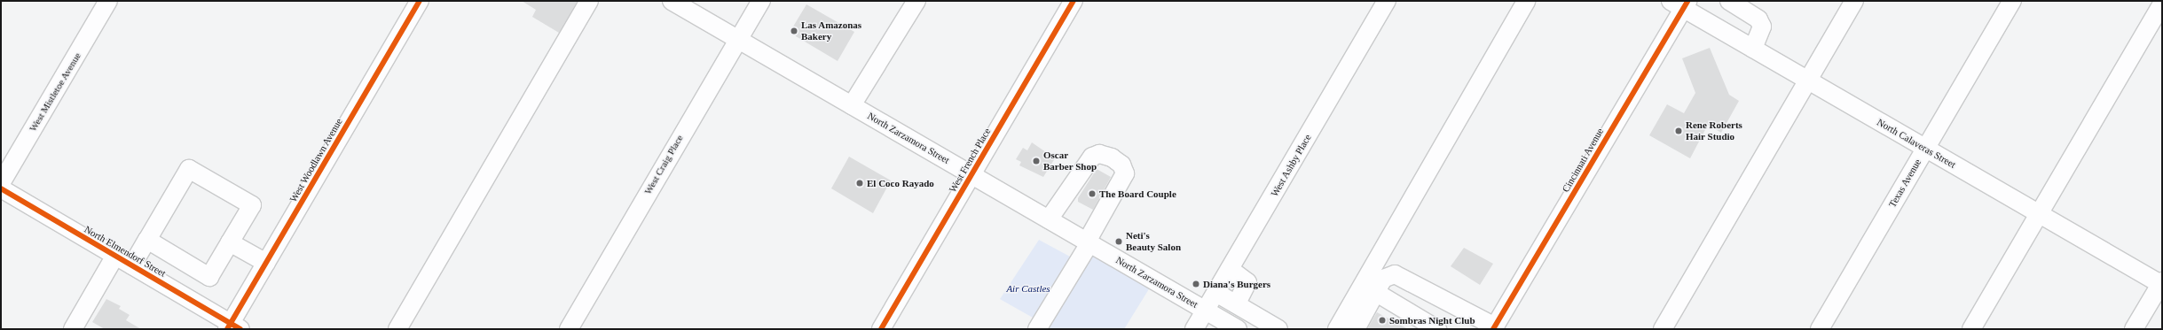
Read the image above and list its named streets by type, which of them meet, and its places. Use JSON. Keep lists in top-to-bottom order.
{
  "streets": {
    "street": [
      "West Mistletoe Avenue",
      "North Zarzamora Street",
      "North Calaveras Street",
      "West Woodlawn Avenue",
      "West French Place",
      "Cincinnati Avenue",
      "West Craig Place",
      "West Ashby Place",
      "Texas Avenue",
      "North Elmendorf Street"
    ]
  },
  "crossings": [
    ["North Zarzamora Street", "West French Place"],
    ["North Zarzamora Street", "West Craig Place"],
    ["North Zarzamora Street", "West Ashby Place"],
    ["North Calaveras Street", "Cincinnati Avenue"],
    ["North Calaveras Street", "Texas Avenue"],
    ["West Woodlawn Avenue", "North Elmendorf Street"]
  ],
  "parks": ["Air Castles"],
  "places": [
    "Las Amazonas Bakery",
    "Rene Roberts Hair Studio",
    "Oscar Barber Shop",
    "El Coco Rayado",
    "The Board Couple",
    "Neti's Beauty Salon",
    "Diana's Burgers",
    "Sombras Night Club"
  ]
}
